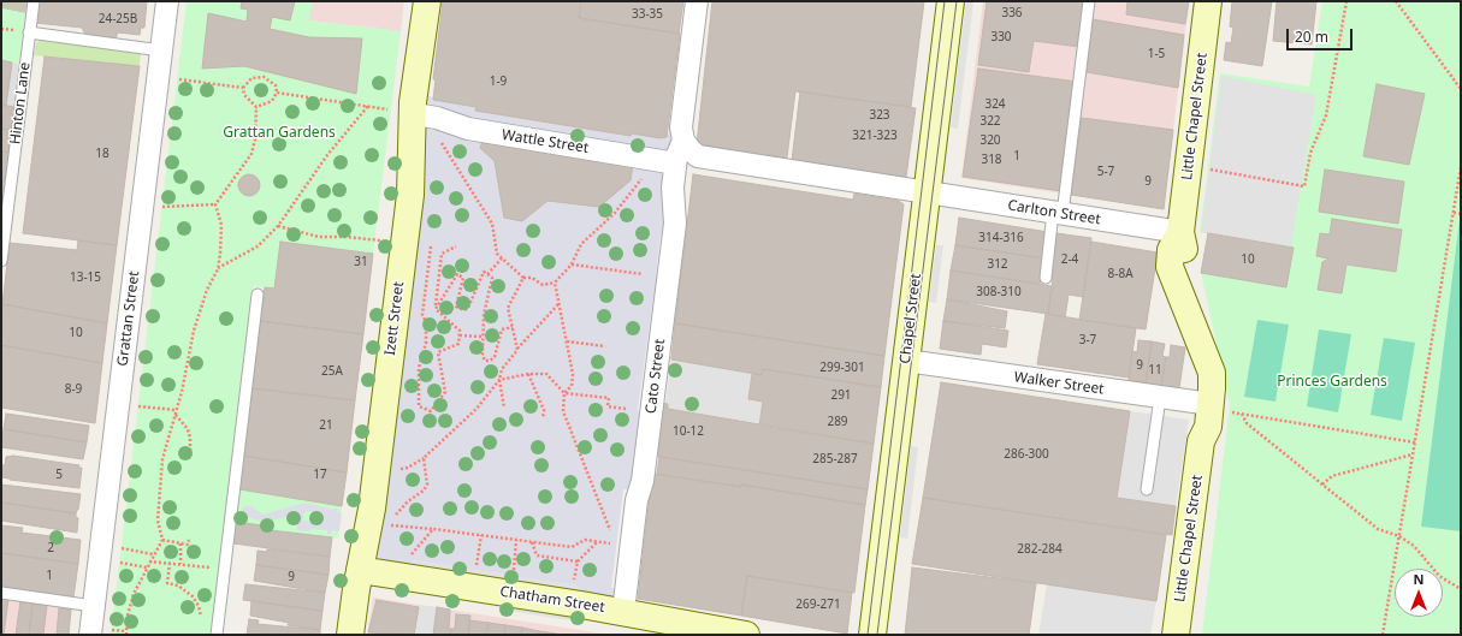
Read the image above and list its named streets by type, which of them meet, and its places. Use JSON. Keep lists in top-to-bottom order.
{
  "streets": {
    "street": [
      "Little Chapel Street",
      "Wattle Street",
      "Carlton Street",
      "Grattan Street",
      "Izett Street",
      "Chapel Street",
      "Cato Street",
      "Walker Street",
      "Chatham Street"
    ],
    "lane": ["Hinton Lane"]
  },
  "crossings": [
    ["Little Chapel Street", "Carlton Street"],
    ["Little Chapel Street", "Walker Street"],
    ["Carlton Street", "Chapel Street"],
    ["Izett Street", "Chatham Street"],
    ["Chapel Street", "Walker Street"],
    ["Cato Street", "Chatham Street"]
  ],
  "parks": ["Grattan Gardens", "Princes Gardens"],
  "house_numbers": [
    "336",
    "33-35",
    "24-25B",
    "330",
    "1-5",
    "1-9",
    "324",
    "323",
    "322",
    "321-323",
    "320",
    "18",
    "1",
    "318",
    "5-7",
    "9",
    "314-316",
    "2-4",
    "10",
    "31",
    "312",
    "8-8A",
    "13-15",
    "308-310",
    "10",
    "3-7",
    "9",
    "299-301",
    "11",
    "25A",
    "8-9",
    "291",
    "289",
    "21",
    "10-12",
    "286-300",
    "285-287",
    "5",
    "17",
    "2",
    "282-284",
    "1",
    "9",
    "269-271"
  ],
  "scale_bar": "20 m",
  "north": "top"
}
